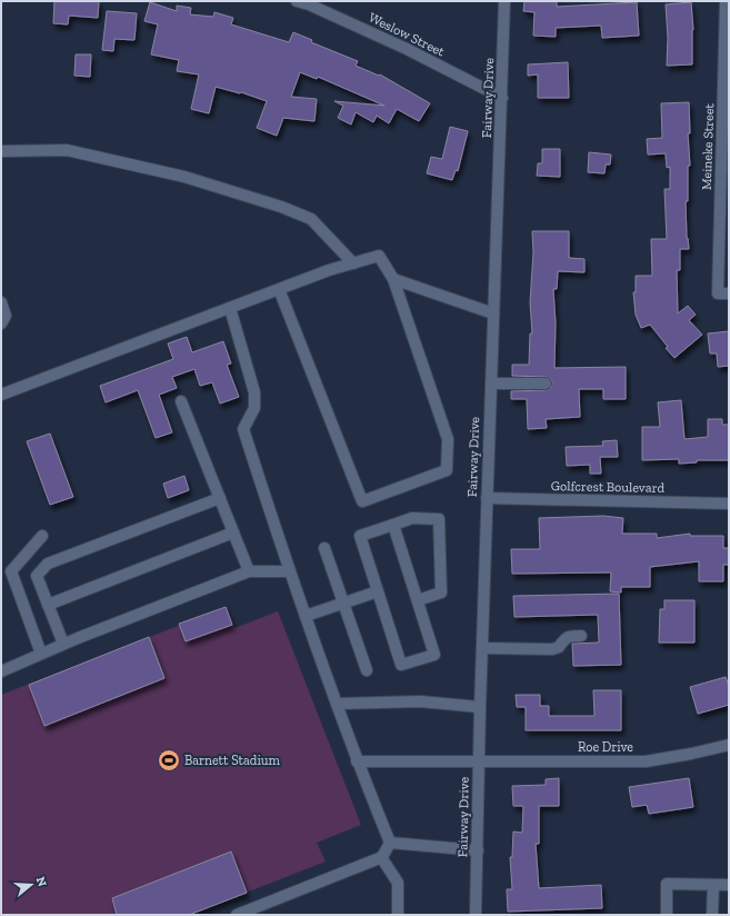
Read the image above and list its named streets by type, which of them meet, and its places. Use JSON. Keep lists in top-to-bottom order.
{
  "streets": {
    "street": [
      "Weslow Street",
      "Fairway Drive",
      "Meineke Street",
      "Golfcrest Boulevard",
      "Roe Drive"
    ]
  },
  "crossings": [
    ["Weslow Street", "Fairway Drive"],
    ["Fairway Drive", "Golfcrest Boulevard"],
    ["Fairway Drive", "Roe Drive"]
  ],
  "places": {
    "sports": ["Barnett Stadium"]
  },
  "north": "right"
}
